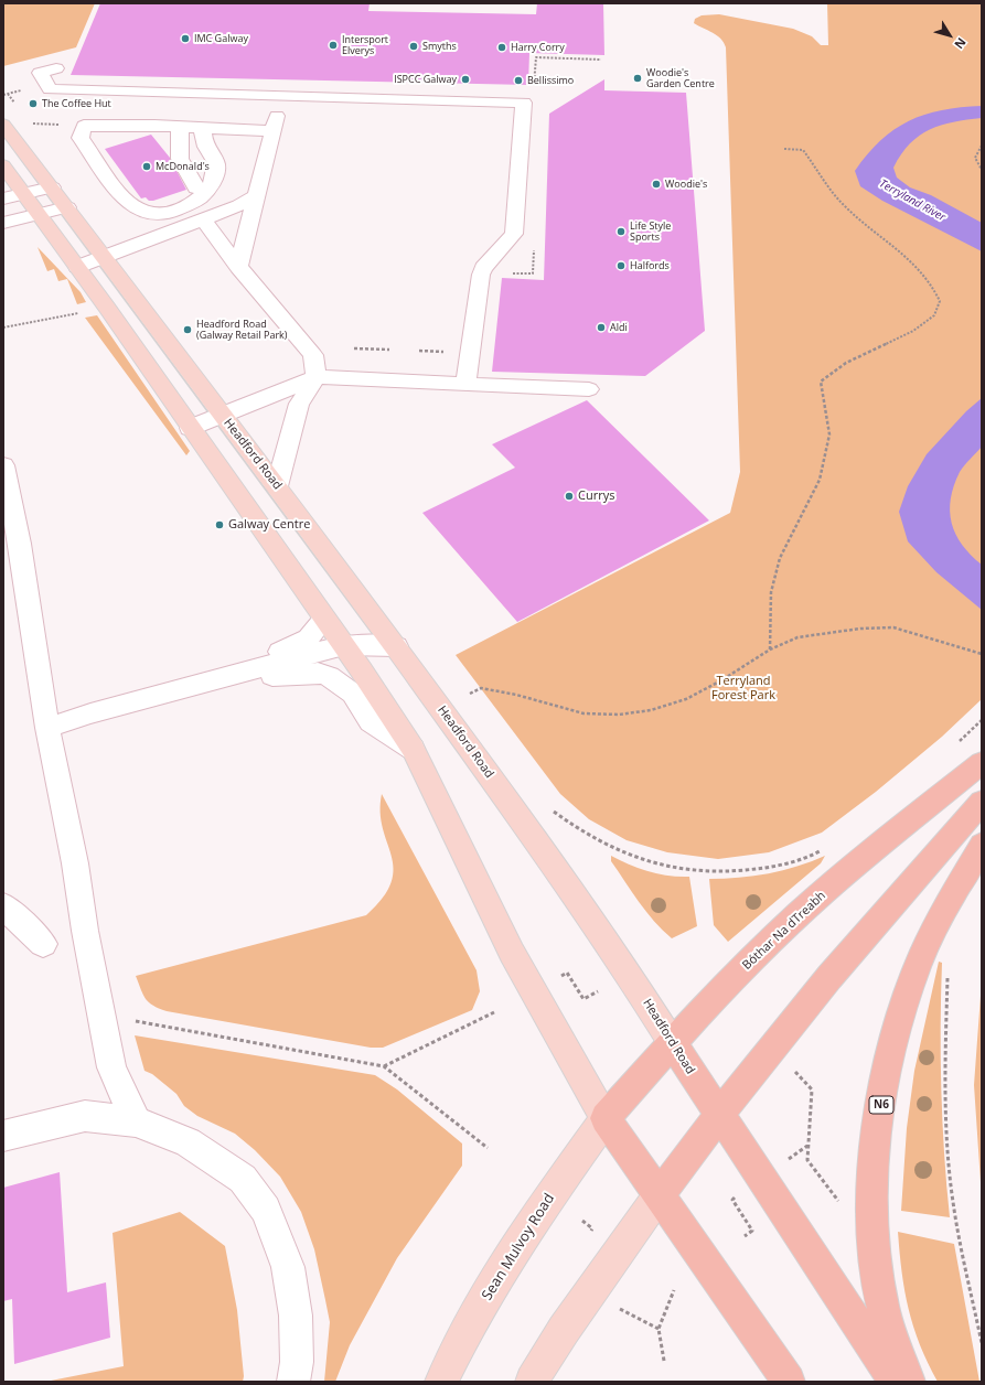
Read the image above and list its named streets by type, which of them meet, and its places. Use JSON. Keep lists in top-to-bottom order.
{
  "streets": {
    "highway": ["Headford Road", "Bóthar Na dTreabh", "N6"],
    "main road": ["Sean Mulvoy Road"]
  },
  "crossings": [
    ["Headford Road", "Bóthar Na dTreabh"],
    ["Bóthar Na dTreabh", "Sean Mulvoy Road"]
  ],
  "water": ["Terryland River"],
  "parks": ["Terryland Forest Park"],
  "places": [
    "IMC Galway",
    "Intersport Elverys",
    "Smyths",
    "Harry Corry",
    "Woodie's Garden Centre",
    "ISPCC Galway",
    "Bellissimo",
    "The Coffee Hut",
    "McDonald's",
    "Woodie's",
    "Life Style Sports",
    "Halfords",
    "Aldi",
    "Headford Road (Galway Retail Park)",
    "Currys",
    "Galway Centre"
  ],
  "north": "bottom right"
}
